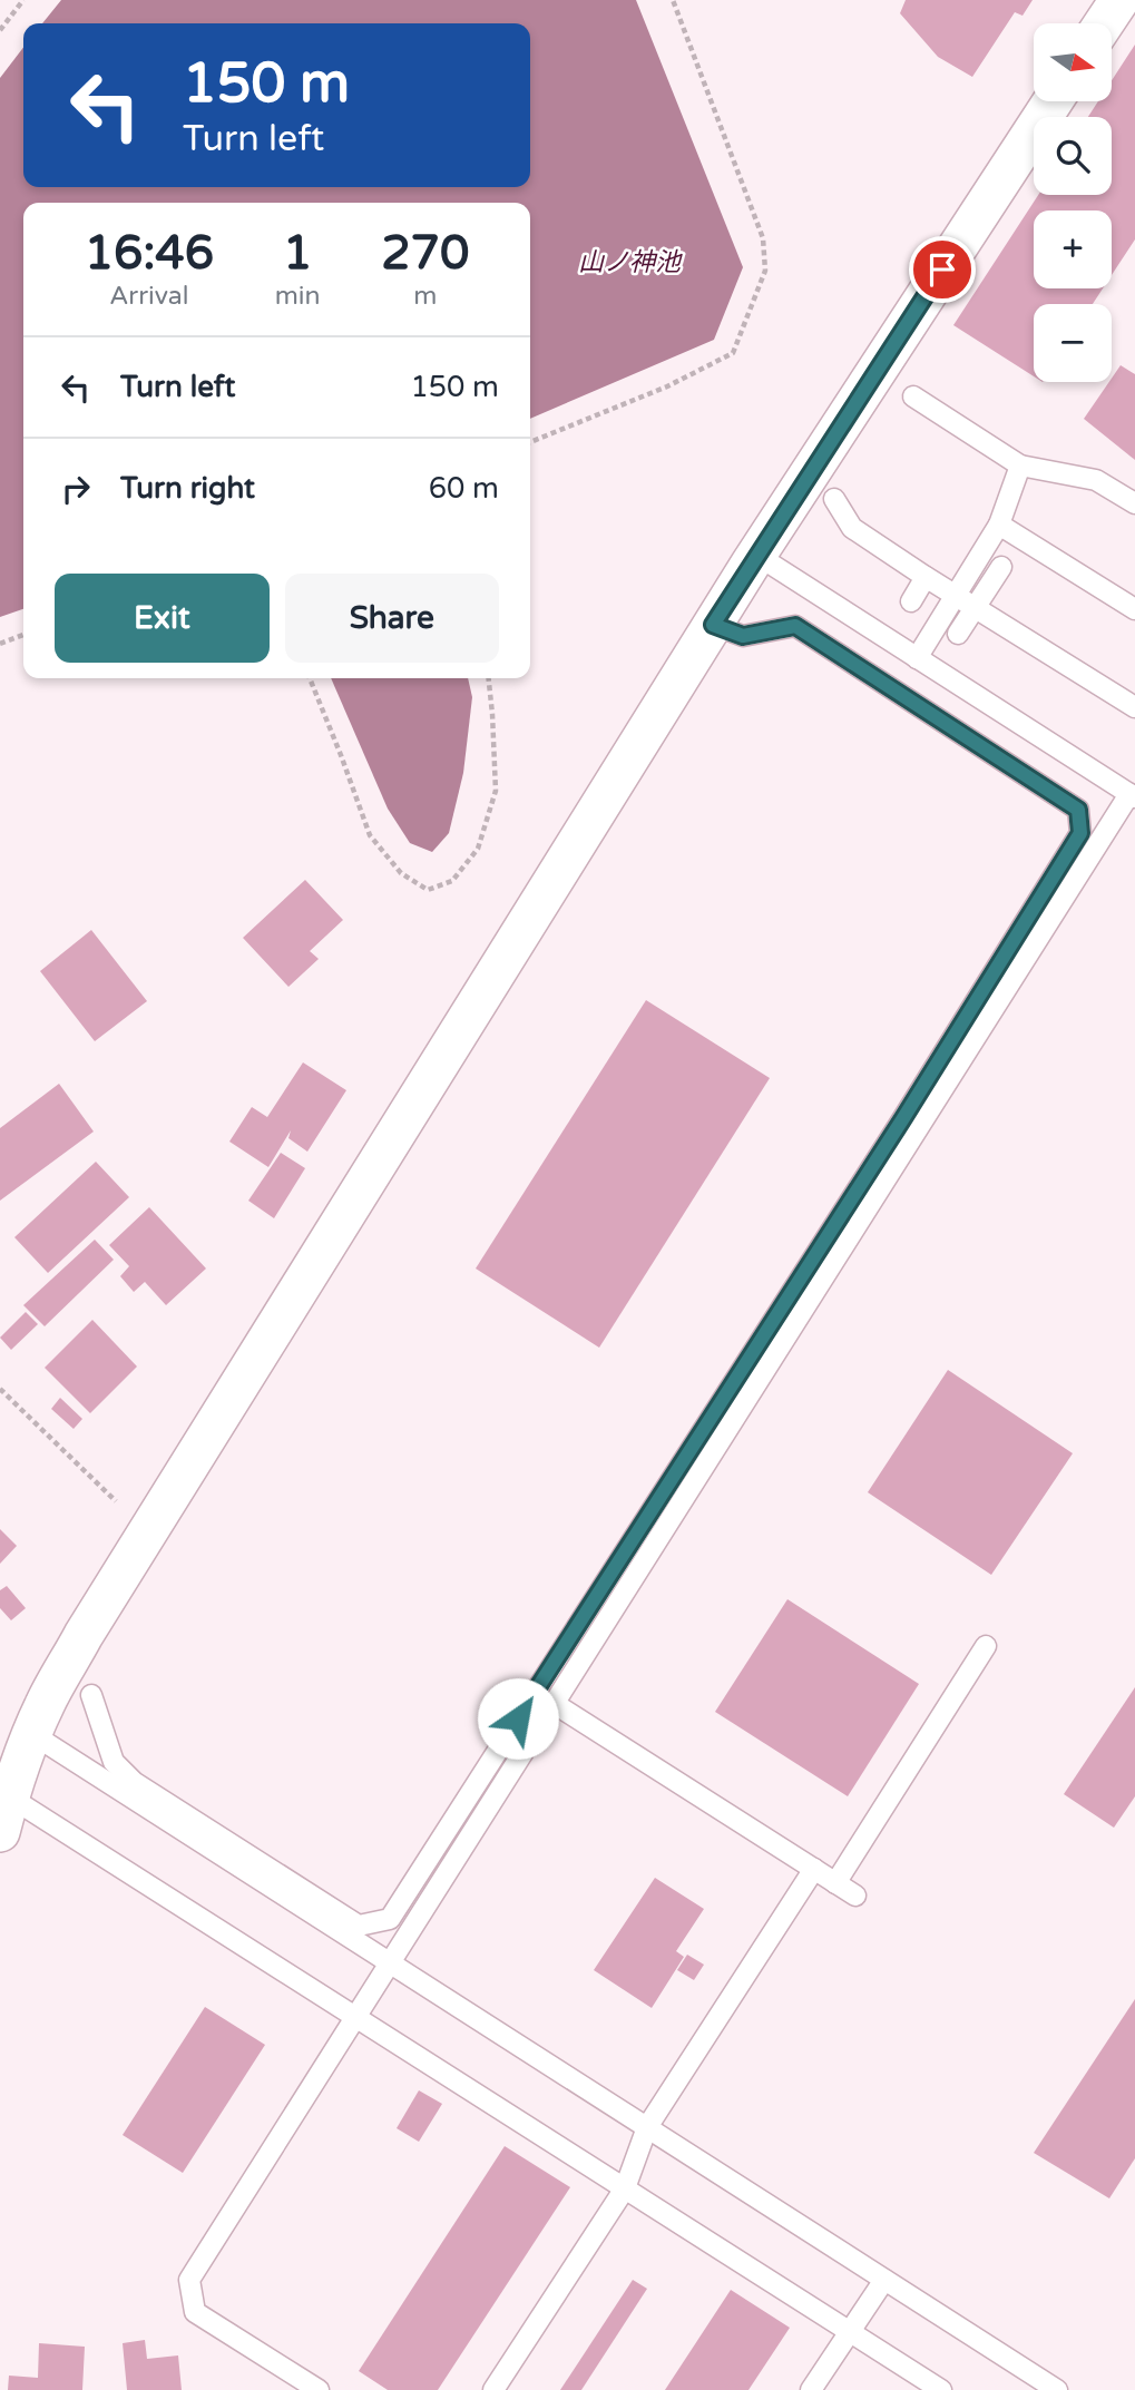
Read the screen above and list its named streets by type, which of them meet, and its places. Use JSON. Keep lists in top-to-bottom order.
{
  "water": ["山ノ神池"],
  "north": "right",
  "page": {
    "map_buttons": ["+", "−"],
    "turn": ["150 m", "Turn left"],
    "eta": [
      "16:46",
      "Arrival",
      "1",
      "min",
      "270",
      "m"
    ],
    "list": [
      {
        "name": "Turn left",
        "value": "150 m"
      },
      {
        "name": "Turn right",
        "value": "60 m"
      }
    ],
    "buttons": ["Exit", "Share"]
  }
}
